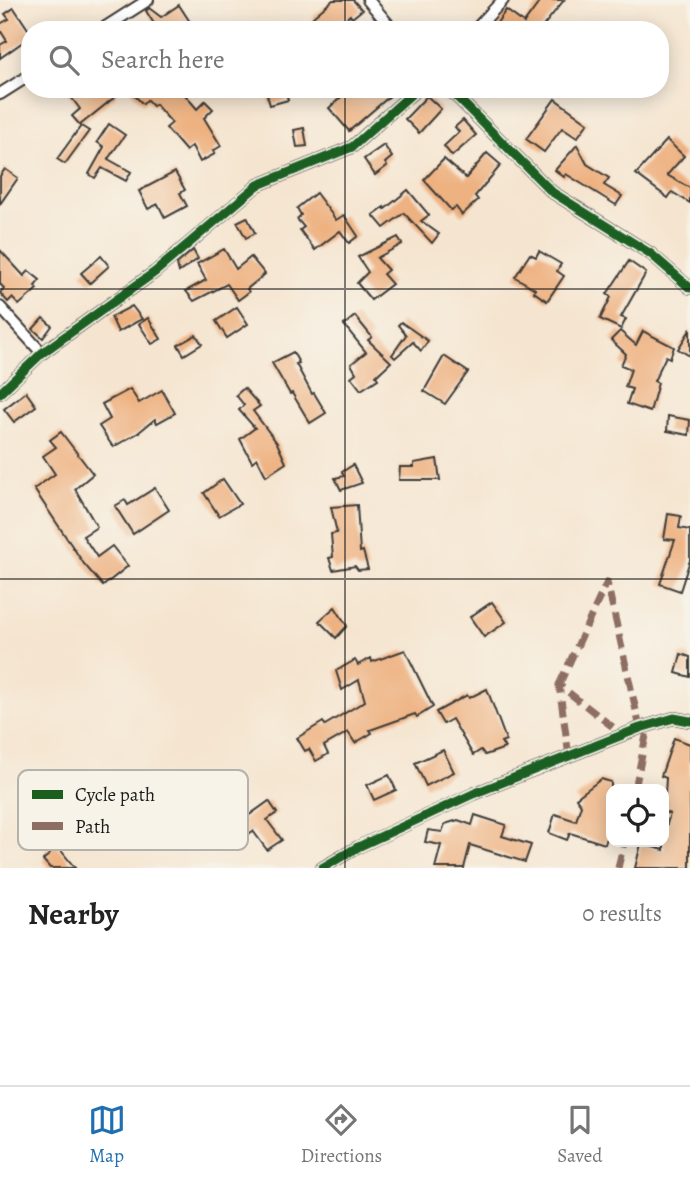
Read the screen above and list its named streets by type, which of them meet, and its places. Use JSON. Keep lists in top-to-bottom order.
{
  "legend": ["Cycle path", "Path"],
  "page": {
    "search": "Search here",
    "heading": ["Nearby", "0 results"],
    "nav": ["Map", "Directions", "Saved"]
  }
}
